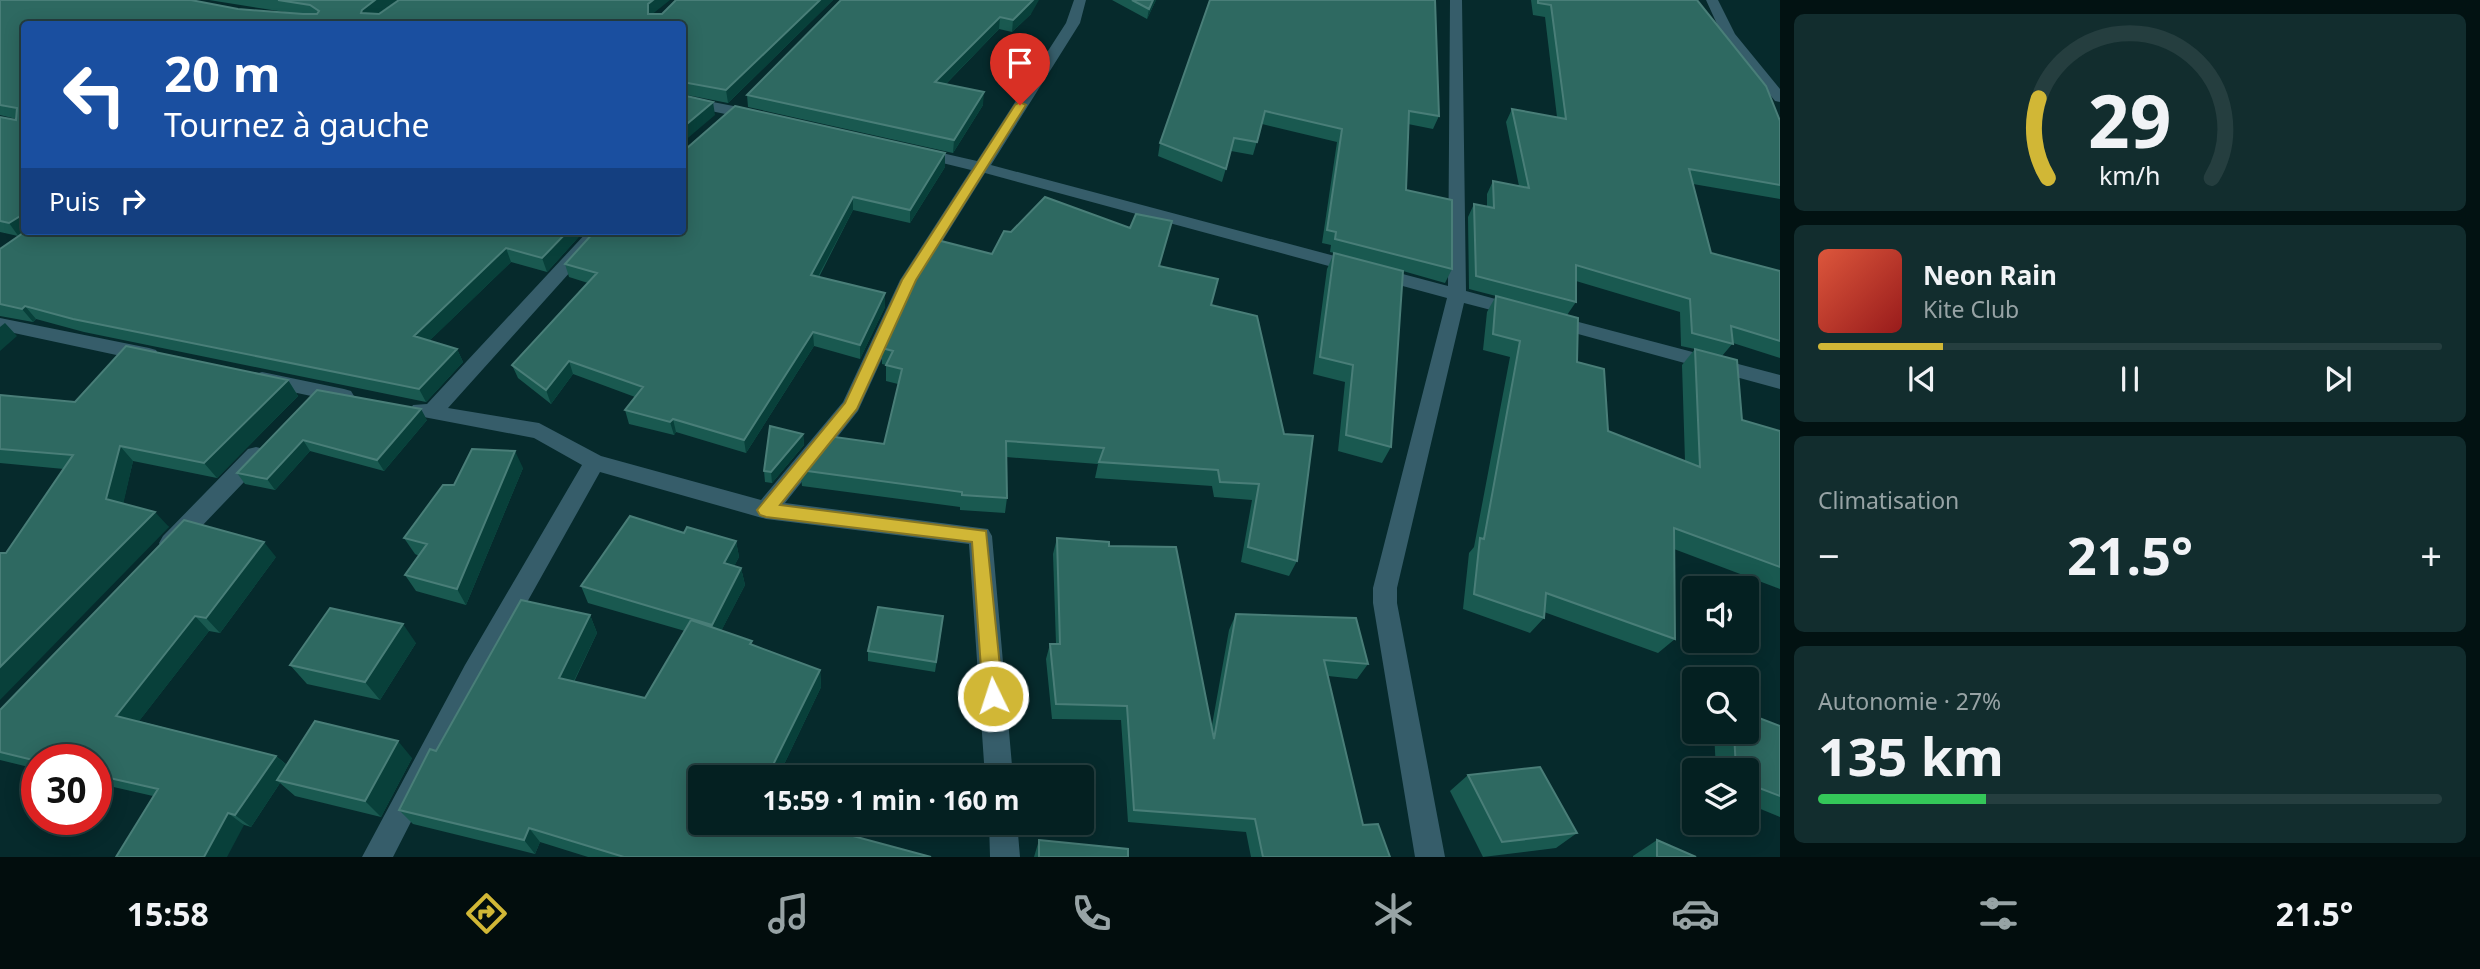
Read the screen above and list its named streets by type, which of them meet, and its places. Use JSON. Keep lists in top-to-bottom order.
{
  "page": {
    "turn": ["20 m", "Tournez à gauche"],
    "then": "Puis",
    "song": ["Neon Rain", "Kite Club"],
    "tile": [
      "Climatisation",
      ["Autonomie · 27%", "135 km"]
    ],
    "heat": ["−", "21.5°", "+"],
    "limit": "30",
    "trip": "15:59 · 1 min · 160 m",
    "tabs": ["15:58", "21.5°"],
    "gauge": ["29", "km/h"]
  }
}
